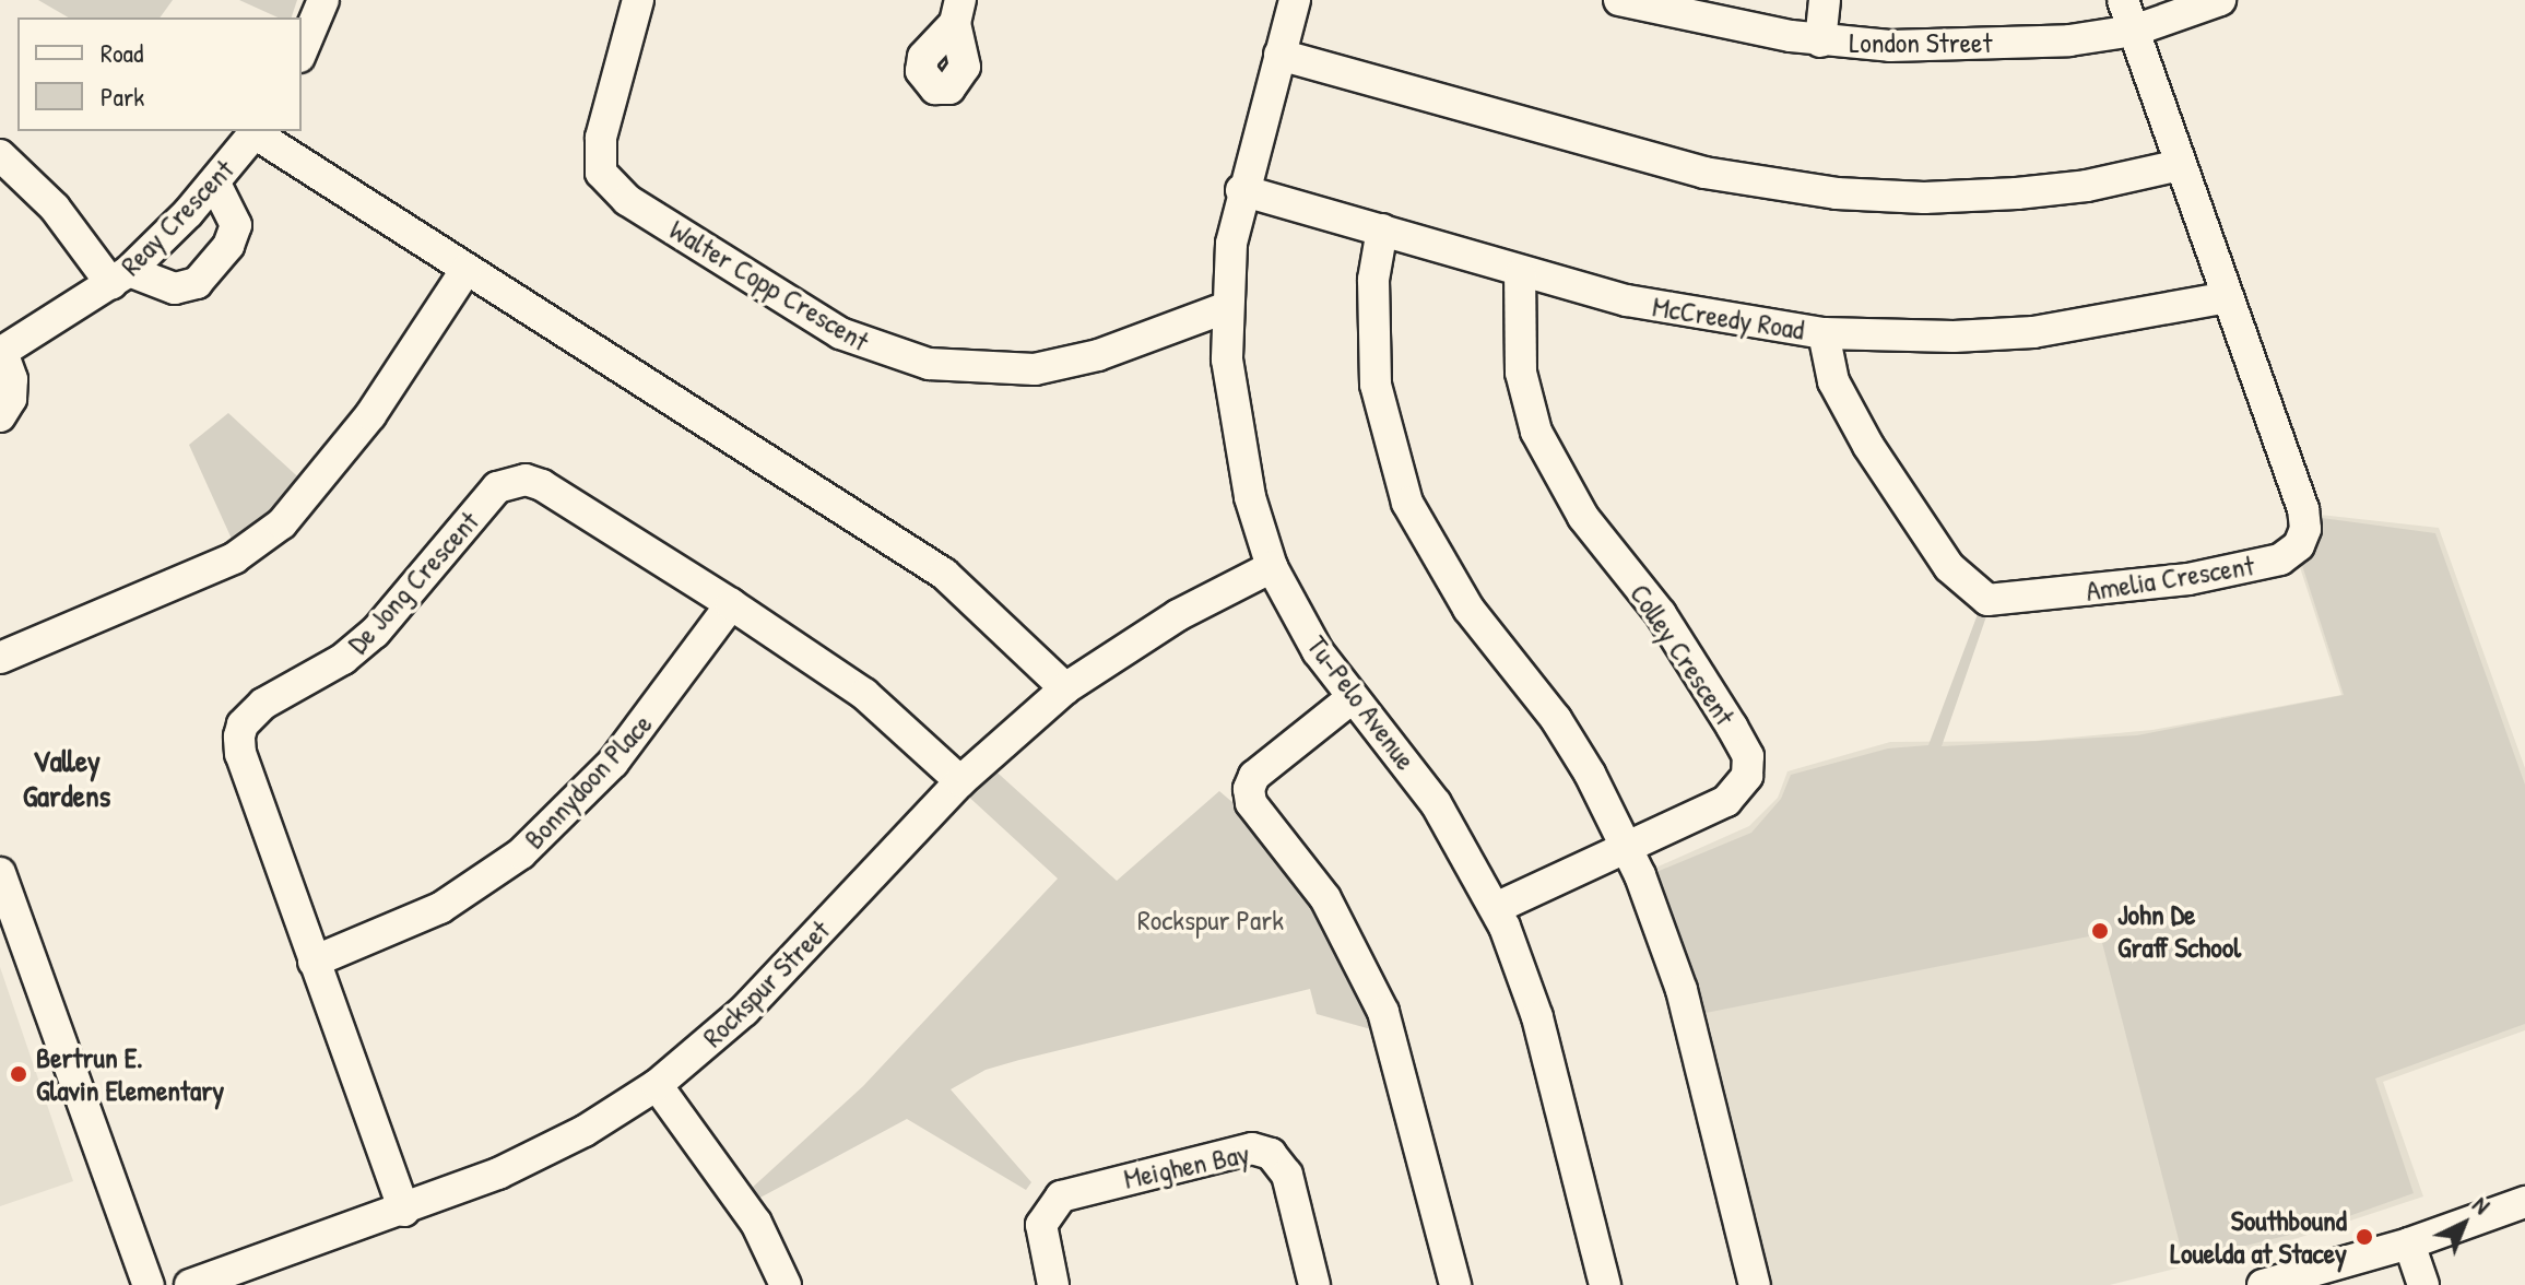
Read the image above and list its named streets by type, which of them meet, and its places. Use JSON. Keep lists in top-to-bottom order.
{
  "streets": {
    "street": [
      "London Street",
      "Reay Crescent",
      "Walter Copp Crescent",
      "McCreedy Road",
      "Amelia Crescent",
      "De Jong Crescent",
      "Colley Crescent",
      "Tu-Pelo Avenue",
      "Bonnydoon Place",
      "Rockspur Street",
      "Meighen Bay"
    ]
  },
  "crossings": [
    ["London Street", "Amelia Crescent"],
    ["Walter Copp Crescent", "Tu-Pelo Avenue"],
    ["McCreedy Road", "Amelia Crescent"],
    ["McCreedy Road", "Colley Crescent"],
    ["McCreedy Road", "Tu-Pelo Avenue"],
    ["De Jong Crescent", "Bonnydoon Place"],
    ["De Jong Crescent", "Rockspur Street"],
    ["Colley Crescent", "Tu-Pelo Avenue"],
    ["Tu-Pelo Avenue", "Rockspur Street"]
  ],
  "districts": ["Valley Gardens"],
  "parks": ["Rockspur Park"],
  "places": ["John De Graff School", "Bertrun E. Glavin Elementary", "Southbound Louelda at Stacey"],
  "legend": ["Road", "Park"],
  "north": "top right"
}
